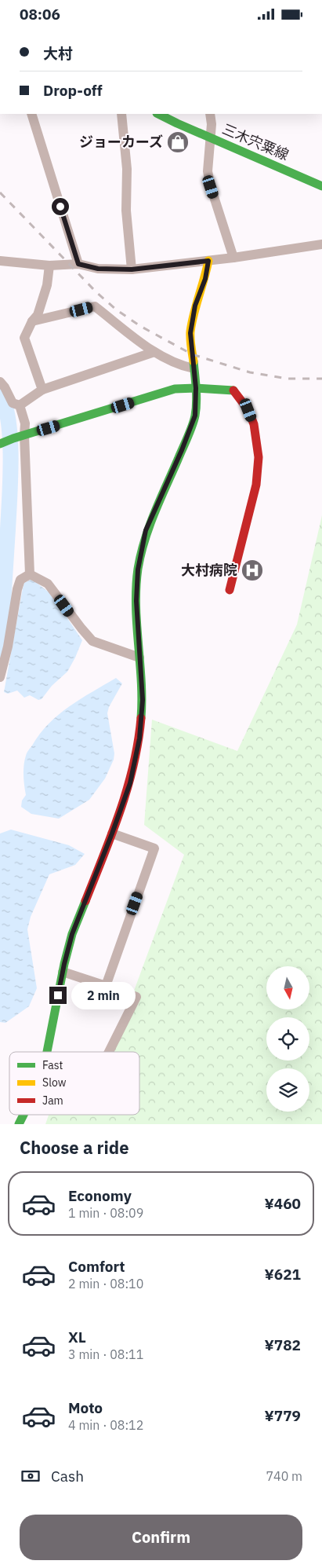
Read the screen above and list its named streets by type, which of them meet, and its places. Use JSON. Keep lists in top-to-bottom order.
{
  "streets": {
    "street": ["三木宍粟線"]
  },
  "places": {
    "shop": ["ジョーカーズ"],
    "hospital": ["大村病院"]
  },
  "legend": ["Fast", "Slow", "Jam"],
  "north": "bottom",
  "page": {
    "status": "08:06",
    "banner": ["大村", "Drop-off"],
    "bubble": "2 min",
    "heading": "Choose a ride",
    "list": [
      {
        "name": "Economy",
        "note": "1 min · 08:09",
        "value": "¥460"
      },
      {
        "name": "Comfort",
        "note": "2 min · 08:10",
        "value": "¥621"
      },
      {
        "name": "XL",
        "note": "3 min · 08:11",
        "value": "¥782"
      },
      {
        "name": "Moto",
        "note": "4 min · 08:12",
        "value": "¥779"
      }
    ],
    "pay": ["Cash", "740 m"],
    "buttons": "Confirm"
  }
}
